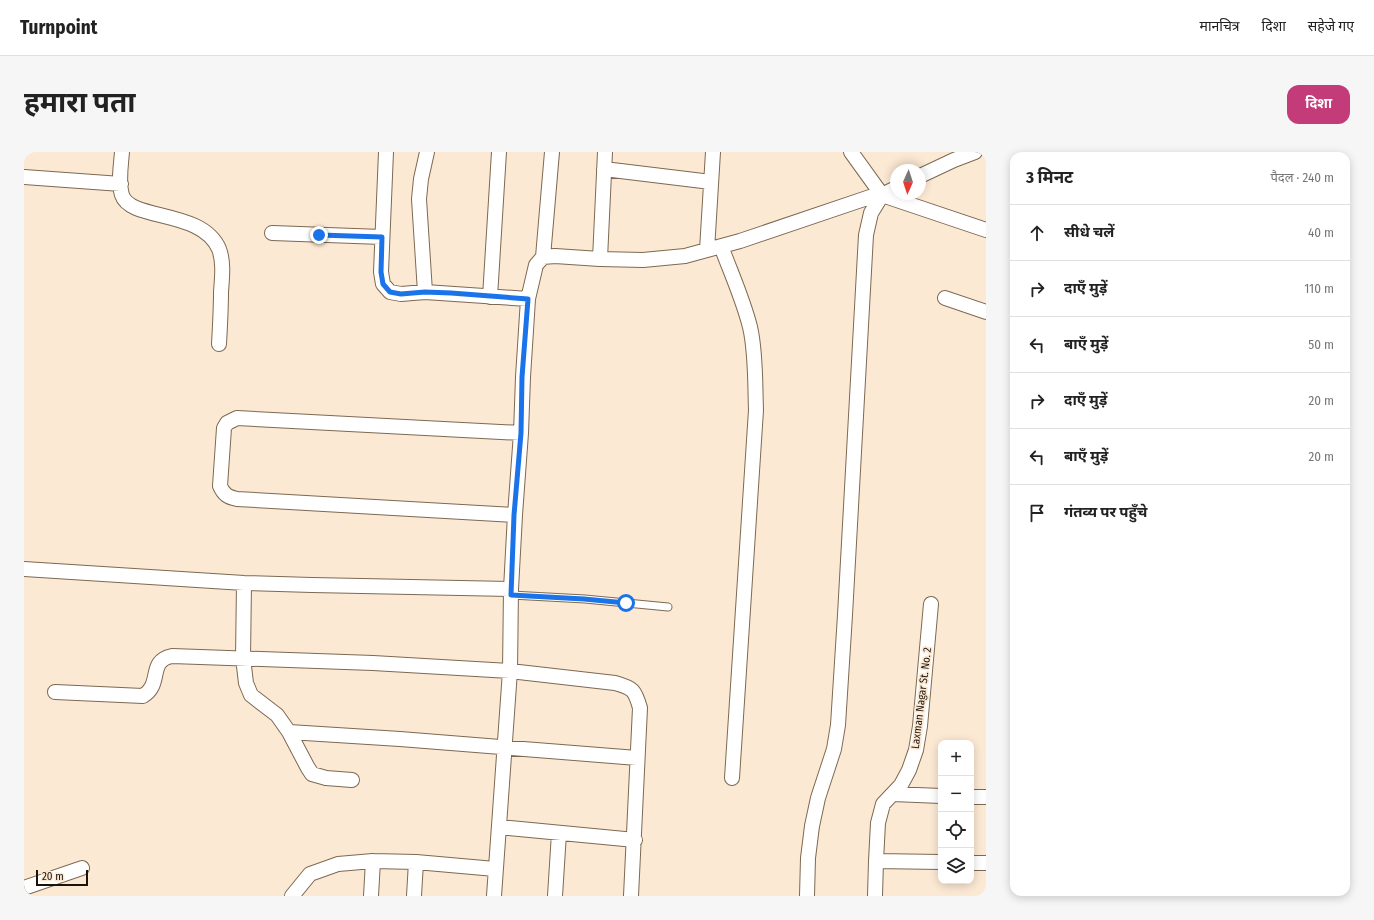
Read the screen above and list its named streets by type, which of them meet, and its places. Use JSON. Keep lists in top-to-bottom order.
{
  "streets": {
    "street": ["Laxman Nagar St. No. 2"]
  },
  "scale_bar": "20 m",
  "north": "bottom",
  "page": {
    "header": "Turnpoint",
    "nav": ["मानचित्र", "दिशा", "सहेजे गए"],
    "buttons": "दिशा",
    "title": "हमारा पता",
    "heading": ["3 मिनट", "पैदल · 240 m"],
    "list": [
      ["सीधे चलें", "40 m"],
      ["दाएँ मुड़ें", "110 m"],
      ["बाएँ मुड़ें", "50 m"],
      ["दाएँ मुड़ें", "20 m"],
      ["बाएँ मुड़ें", "20 m"],
      "गंतव्य पर पहुँचे"
    ],
    "map_buttons": ["+", "−"],
    "scale": "20 m"
  }
}
